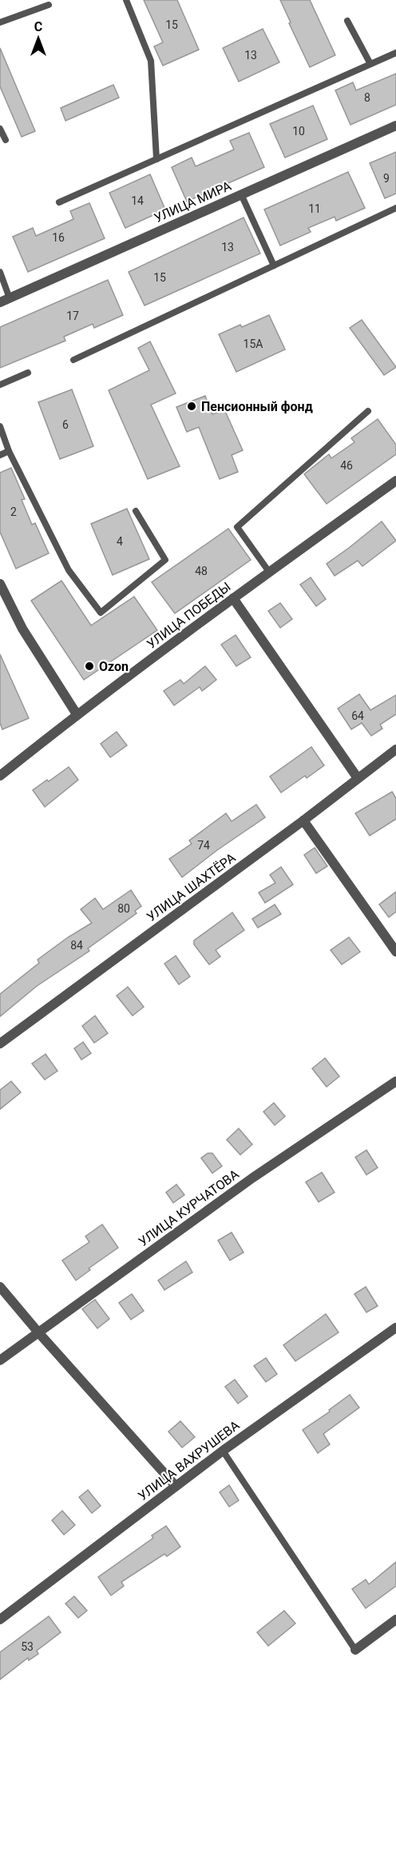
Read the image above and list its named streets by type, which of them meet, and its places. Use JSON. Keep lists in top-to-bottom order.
{
  "streets": {
    "street": [
      "УЛИЦА МИРА",
      "УЛИЦА ПОБЕДЫ",
      "УЛИЦА ШАХТЁРА",
      "УЛИЦА КУРЧАТОВА",
      "УЛИЦА ВАХРУШЕВА"
    ]
  },
  "places": ["Пенсионный фонд", "Ozon"],
  "house_numbers": [
    "15",
    "13",
    "8",
    "10",
    "9",
    "14",
    "11",
    "16",
    "13",
    "15",
    "17",
    "15А",
    "6",
    "46",
    "2",
    "4",
    "48",
    "64",
    "74",
    "80",
    "84",
    "53"
  ],
  "north": "top"
}
